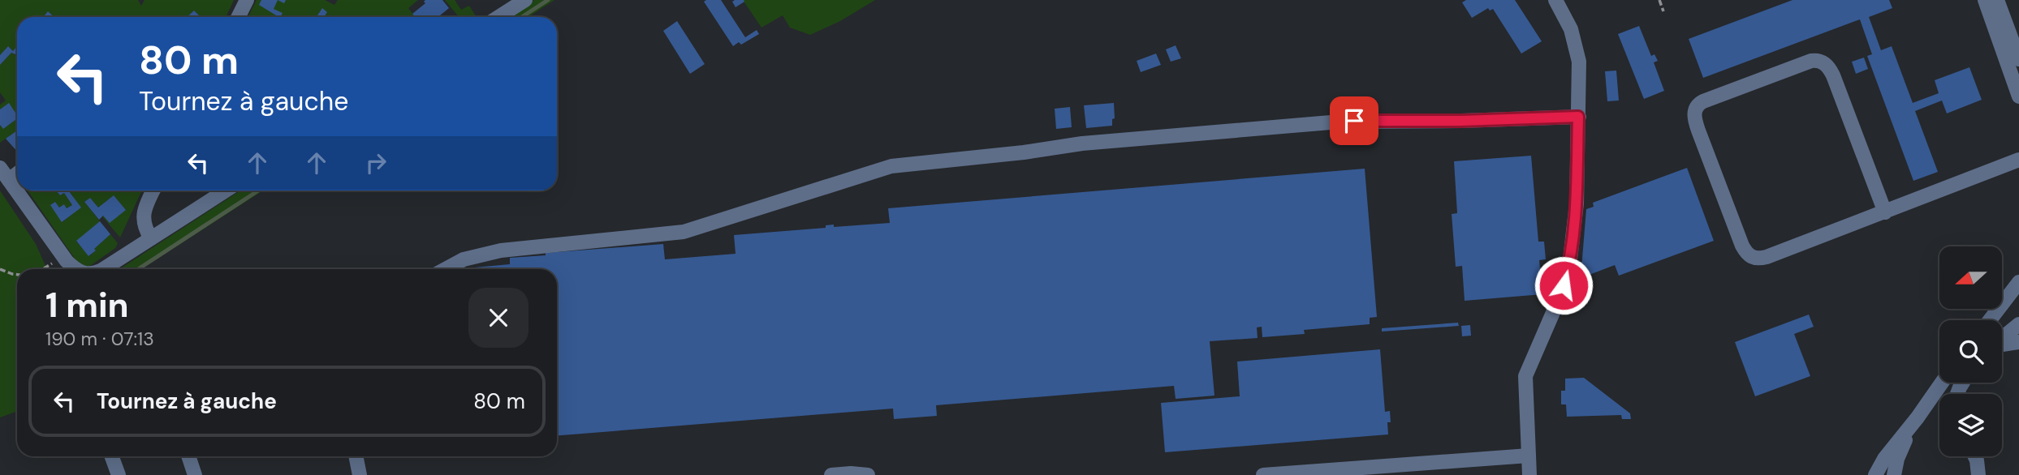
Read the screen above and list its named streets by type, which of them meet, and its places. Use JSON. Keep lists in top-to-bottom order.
{
  "north": "left",
  "page": {
    "turn": ["80 m", "Tournez à gauche"],
    "heading": ["1 min", "190 m · 07:13"],
    "list": [
      {
        "name": "Tournez à gauche",
        "value": "80 m"
      }
    ]
  }
}
